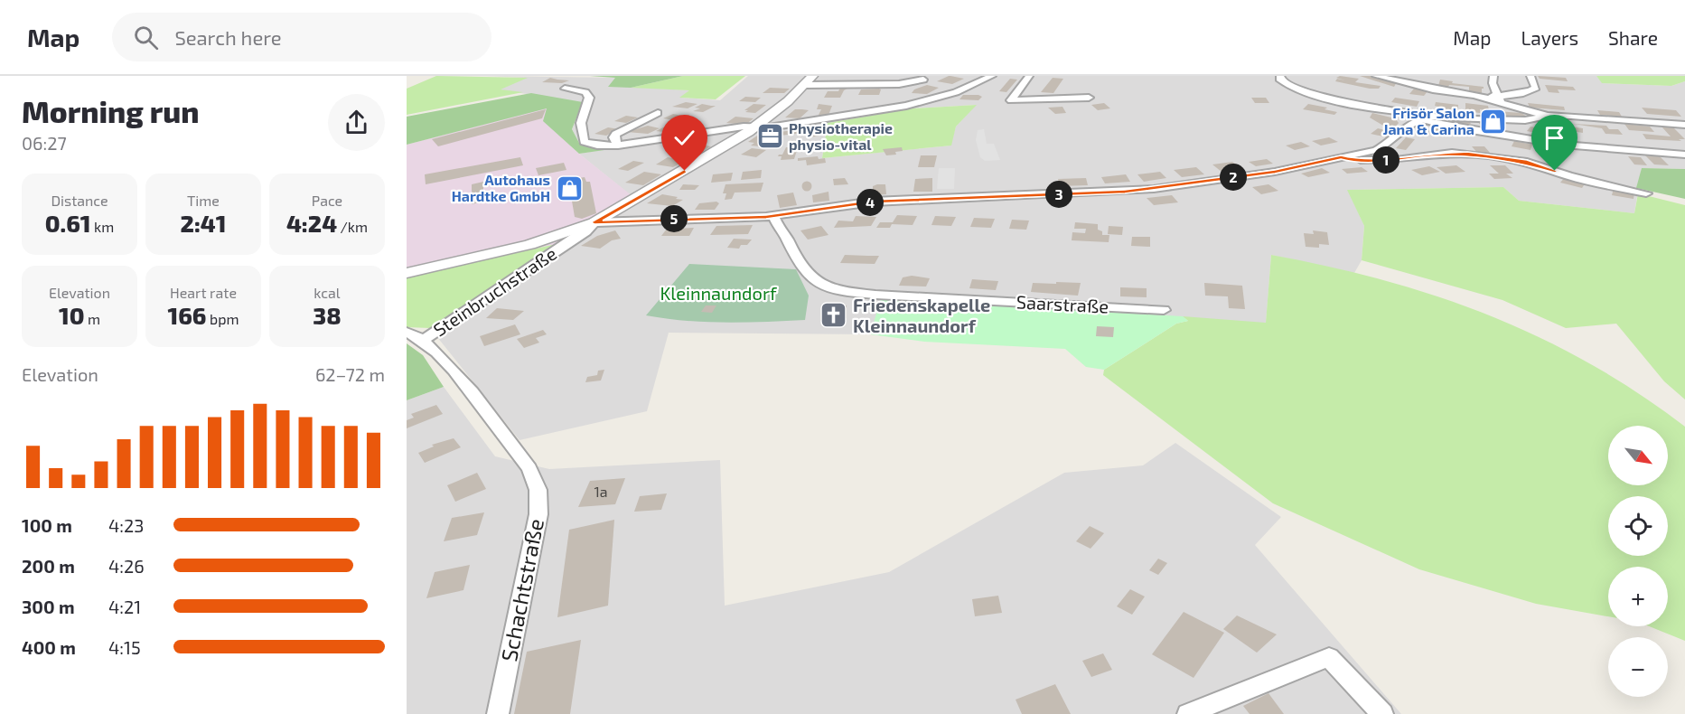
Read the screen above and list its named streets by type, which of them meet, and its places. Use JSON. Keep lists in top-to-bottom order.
{
  "streets": {
    "street": ["Steinbruchstraße", "Saarstraße", "Schachtstraße"]
  },
  "crossings": [
    ["Steinbruchstraße", "Schachtstraße"]
  ],
  "parks": ["Kleinnaundorf"],
  "places": {
    "shop": ["Frisör Salon Jana & Carina", "Autohaus Hardtke GmbH"],
    "office": ["Physiotherapie physio-vital"],
    "church": ["Friedenskapelle Kleinnaundorf"]
  },
  "house_numbers": ["1a"],
  "north": "bottom right",
  "page": {
    "header": "Map",
    "search": "Search here",
    "nav": ["Map", "Layers", "Share"],
    "heading": ["Morning run", "06:27"],
    "pins": [
      "1",
      "2",
      "3",
      "4",
      "5"
    ],
    "stats": [
      ["Distance", "0.61 km"],
      ["Time", "2:41"],
      ["Pace", "4:24 /km"],
      ["Elevation", "10 m"],
      ["Heart rate", "166 bpm"],
      ["kcal", "38"]
    ],
    "chart": ["Elevation", "62–72 m"],
    "map_buttons": ["+", "−"],
    "list": [
      {
        "name": "100 m",
        "note": "4:23"
      },
      {
        "name": "200 m",
        "note": "4:26"
      },
      {
        "name": "300 m",
        "note": "4:21"
      },
      {
        "name": "400 m",
        "note": "4:15"
      }
    ]
  }
}
